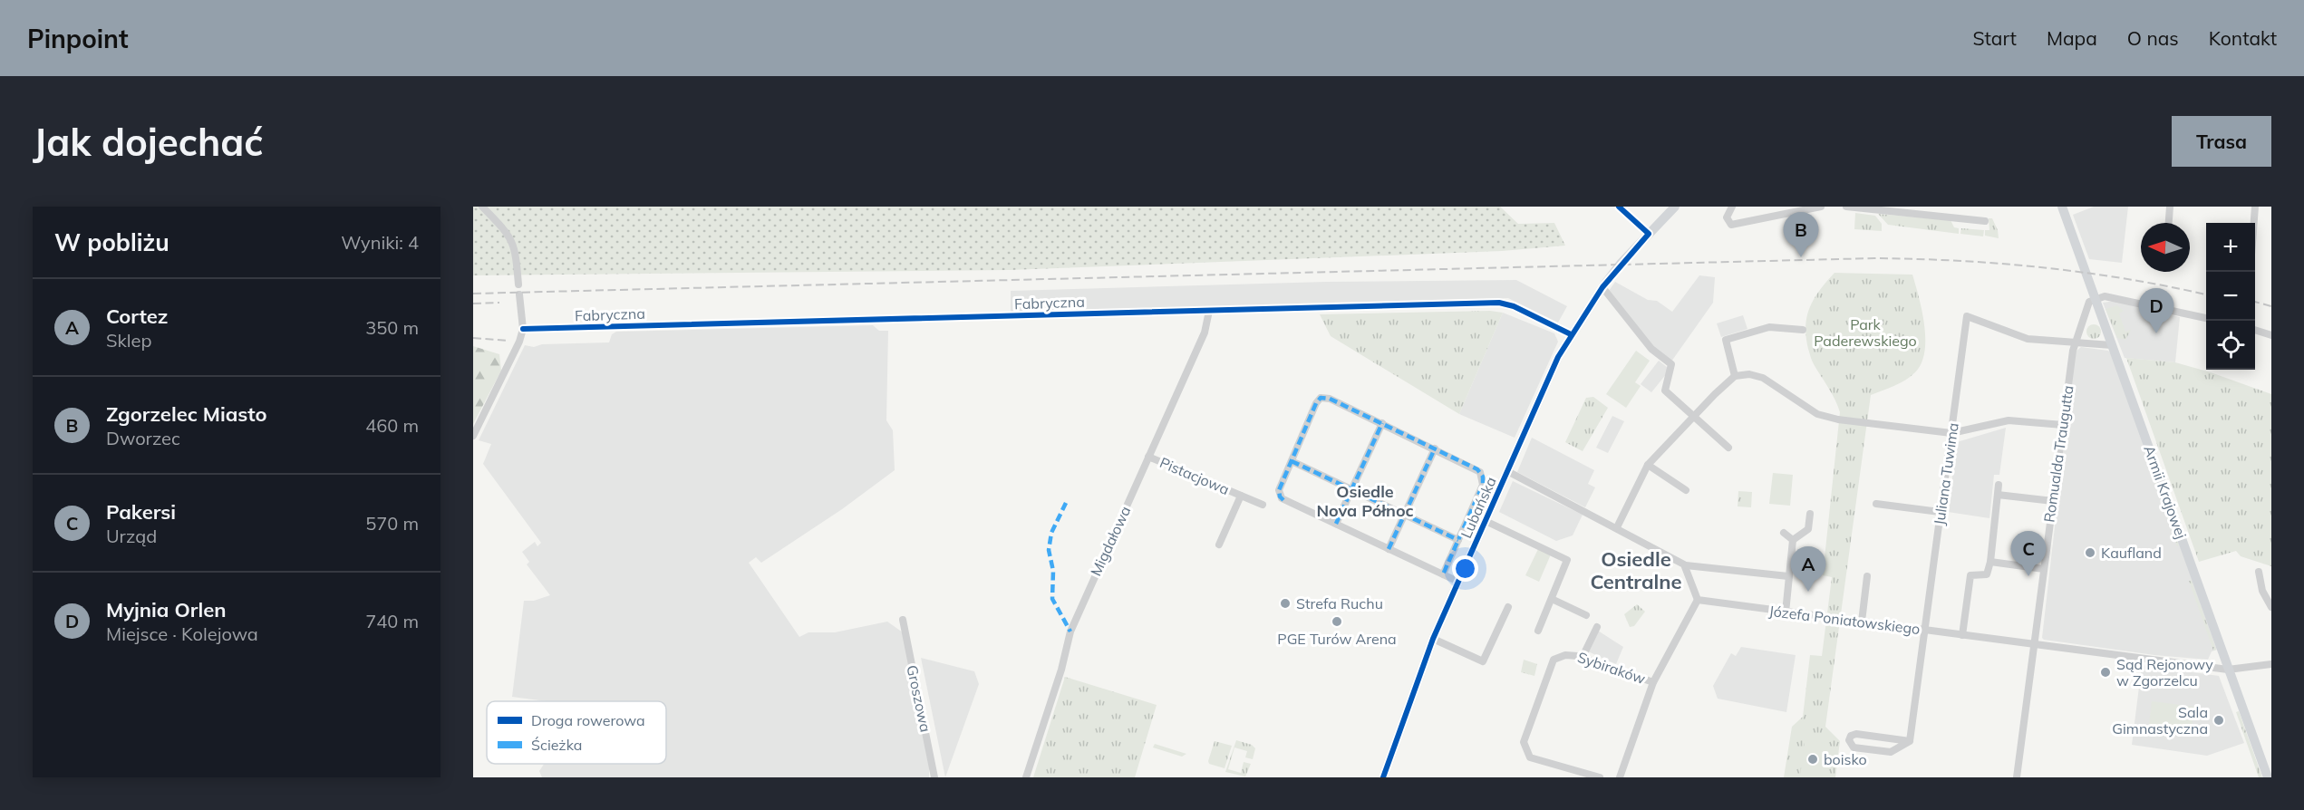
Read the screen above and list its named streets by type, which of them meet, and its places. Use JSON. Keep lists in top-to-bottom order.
{
  "streets": {
    "main road": ["Armii Krajowej", "Lubańska"],
    "street": [
      "Fabryczna",
      "Romualda Traugutta",
      "Juliana Tuwima",
      "Pistacjowa",
      "Migdałowa",
      "Józefa Poniatowskiego",
      "Sybiraków",
      "Groszowa"
    ]
  },
  "crossings": [
    ["Fabryczna", "Lubańska"],
    ["Fabryczna", "Migdałowa"],
    ["Romualda Traugutta", "Juliana Tuwima"],
    ["Romualda Traugutta", "Armii Krajowej"],
    ["Romualda Traugutta", "Józefa Poniatowskiego"],
    ["Juliana Tuwima", "Józefa Poniatowskiego"],
    ["Pistacjowa", "Migdałowa"],
    ["Armii Krajowej", "Józefa Poniatowskiego"]
  ],
  "districts": ["Osiedle Nova Północ", "Osiedle Centralne"],
  "parks": ["Park Paderewskiego"],
  "places": [
    "Kaufland",
    "Strefa Ruchu",
    "PGE Turów Arena",
    "Sąd Rejonowy w Zgorzelcu",
    "Sala Gimnastyczna",
    "boisko"
  ],
  "legend": ["Droga rowerowa", "Ścieżka"],
  "north": "left",
  "page": {
    "header": "Pinpoint",
    "nav": [
      "Start",
      "Mapa",
      "O nas",
      "Kontakt"
    ],
    "buttons": "Trasa",
    "title": "Jak dojechać",
    "heading": ["W pobliżu", "Wyniki: 4"],
    "pins": [
      "B",
      "D",
      "C",
      "A"
    ],
    "map_buttons": ["+", "−"],
    "list": [
      {
        "mark": "A",
        "name": "Cortez",
        "note": "Sklep",
        "value": "350 m"
      },
      {
        "mark": "B",
        "name": "Zgorzelec Miasto",
        "note": "Dworzec",
        "value": "460 m"
      },
      {
        "mark": "C",
        "name": "Pakersi",
        "note": "Urząd",
        "value": "570 m"
      },
      {
        "mark": "D",
        "name": "Myjnia Orlen",
        "note": "Miejsce · Kolejowa",
        "value": "740 m"
      }
    ]
  }
}
